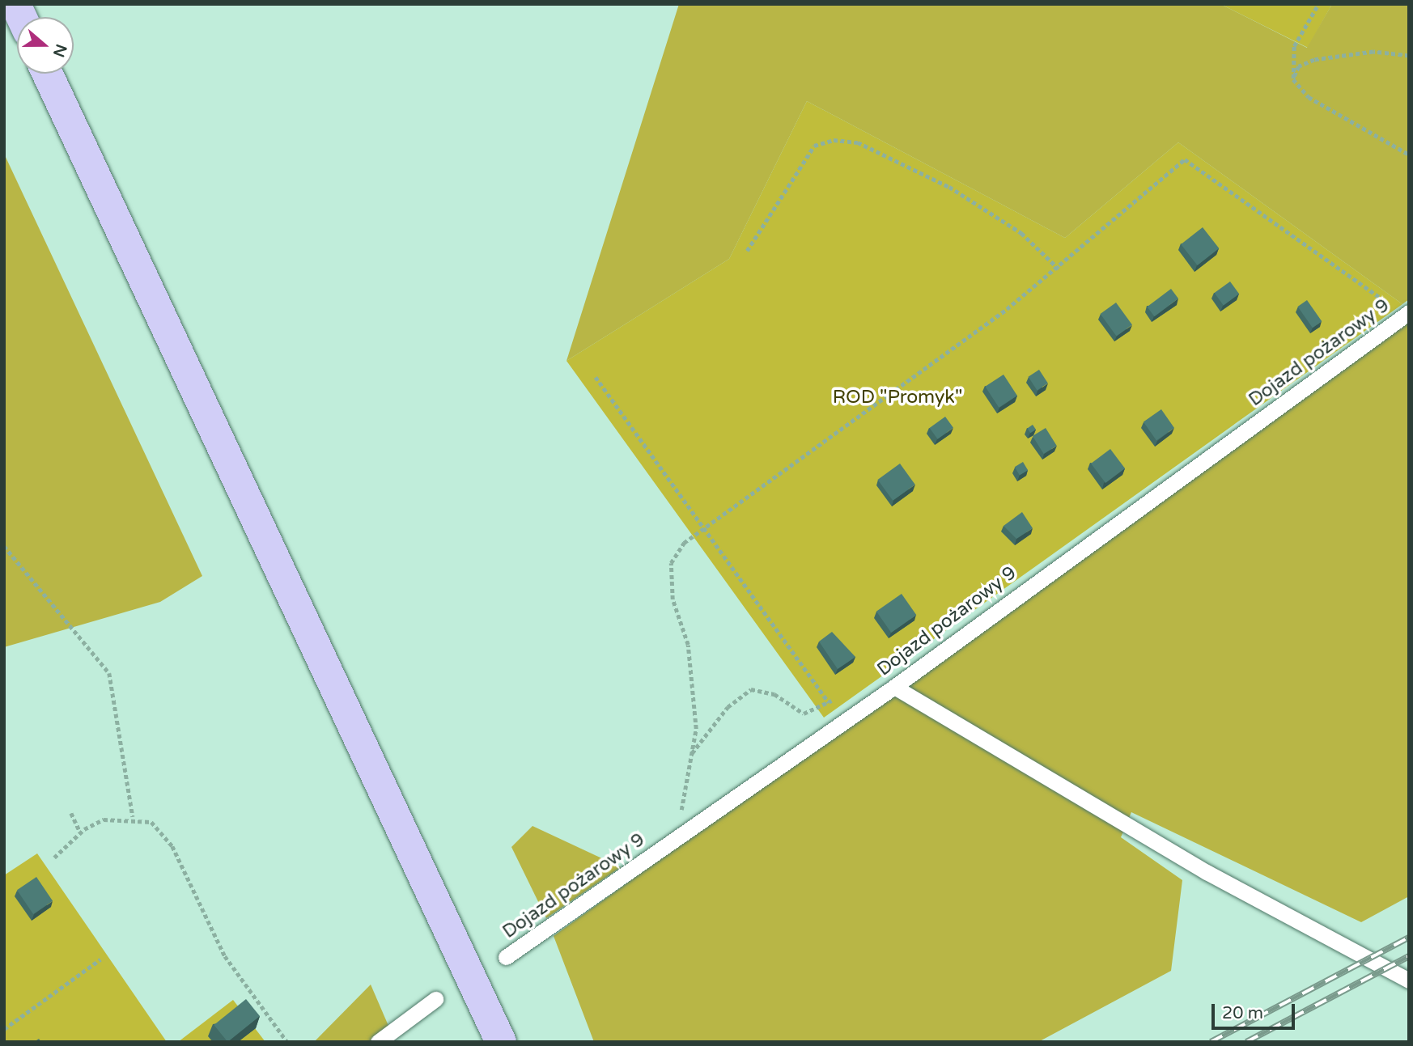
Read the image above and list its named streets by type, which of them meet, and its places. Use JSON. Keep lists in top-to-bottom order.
{
  "streets": {
    "lane": ["Dojazd pożarowy 9"]
  },
  "parks": ["ROD \"Promyk\""],
  "scale_bar": "20 m",
  "north": "right"
}
